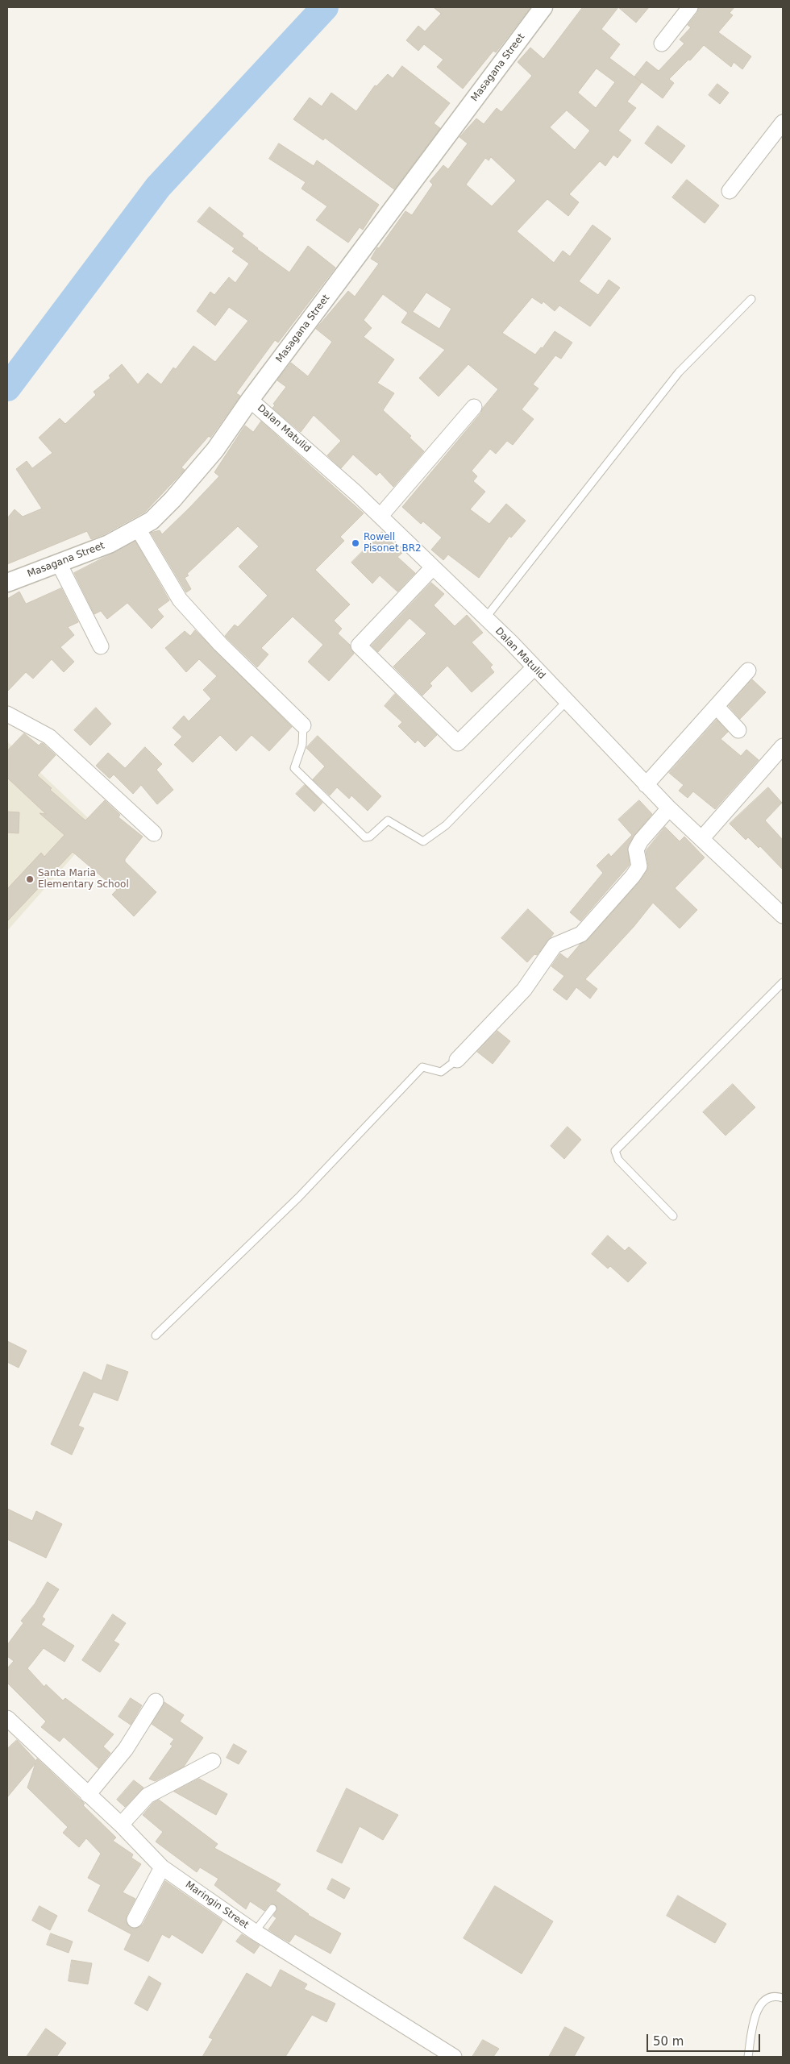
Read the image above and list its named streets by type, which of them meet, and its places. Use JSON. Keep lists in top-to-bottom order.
{
  "streets": {
    "street": ["Masagana Street", "Dalan Matulid", "Maringin Street"]
  },
  "crossings": [
    ["Masagana Street", "Dalan Matulid"]
  ],
  "places": ["Rowell Pisonet BR2", "Santa Maria Elementary School"],
  "scale_bar": "50 m"
}
